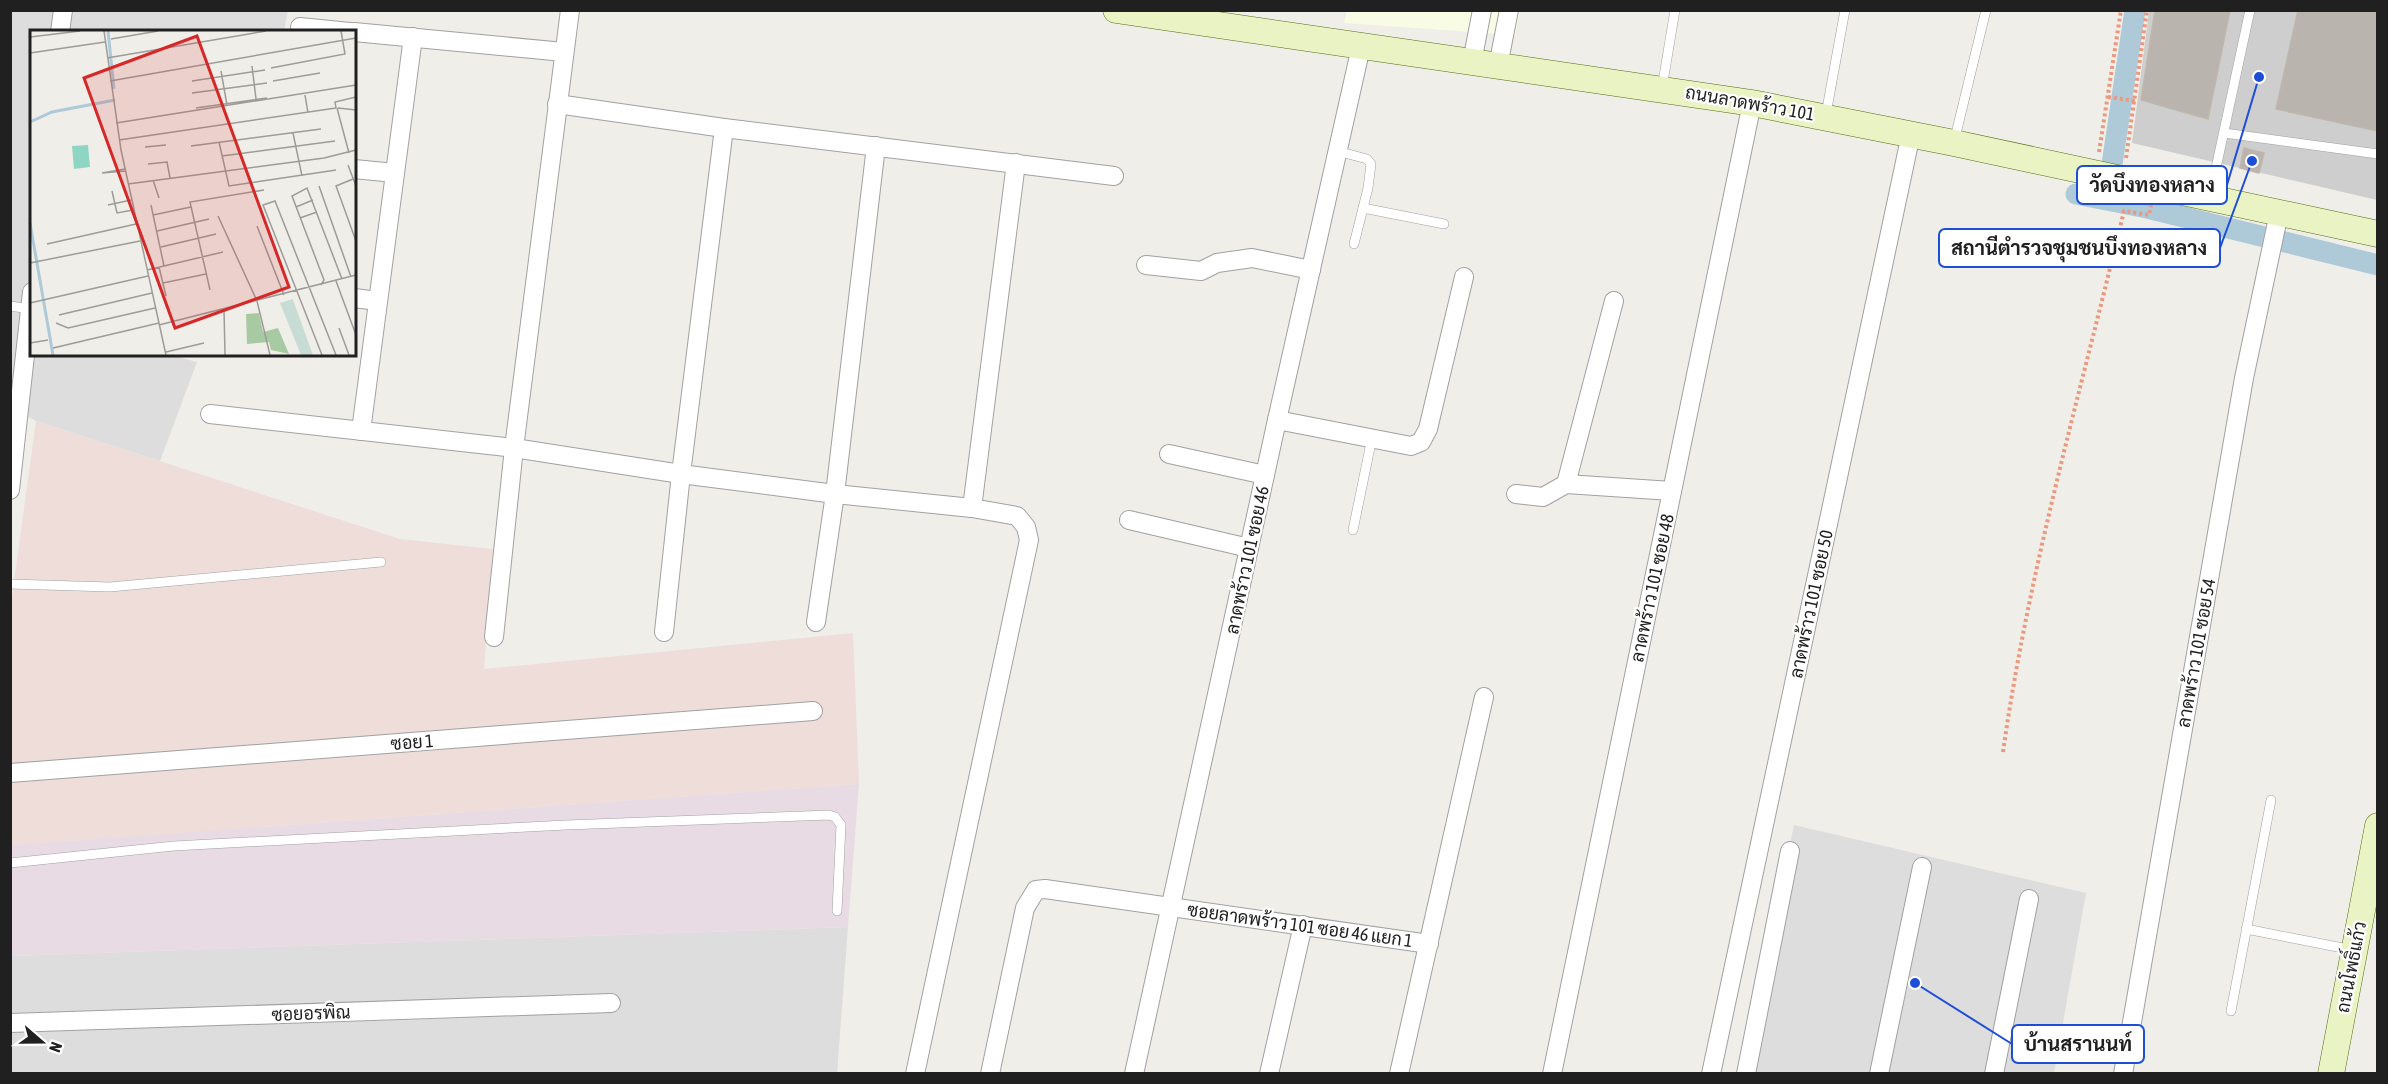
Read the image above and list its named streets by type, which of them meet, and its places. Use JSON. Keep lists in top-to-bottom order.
{
  "streets": {
    "street": [
      "ถนนลาดพร้าว 101",
      "ลาดพร้าว 101 ซอย 46",
      "ลาดพร้าว 101 ซอย 48",
      "ลาดพร้าว 101 ซอย 50",
      "ลาดพร้าว 101 ซอย 54",
      "ซอย 1",
      "ซอยลาดพร้าว 101 ซอย 46 แยก 1",
      "ถนนโพธิ์แก้ว",
      "ซอยอรพิณ"
    ]
  },
  "crossings": [
    ["ถนนลาดพร้าว 101", "ลาดพร้าว 101 ซอย 46"],
    ["ถนนลาดพร้าว 101", "ลาดพร้าว 101 ซอย 48"],
    ["ถนนลาดพร้าว 101", "ลาดพร้าว 101 ซอย 50"],
    ["ถนนลาดพร้าว 101", "ลาดพร้าว 101 ซอย 54"],
    ["ลาดพร้าว 101 ซอย 46", "ซอยลาดพร้าว 101 ซอย 46 แยก 1"]
  ],
  "places": ["วัดบึงทองหลาง", "สถานีตำรวจชุมชนบึงทองหลาง", "บ้านสรานนท์"],
  "north": "right"
}
